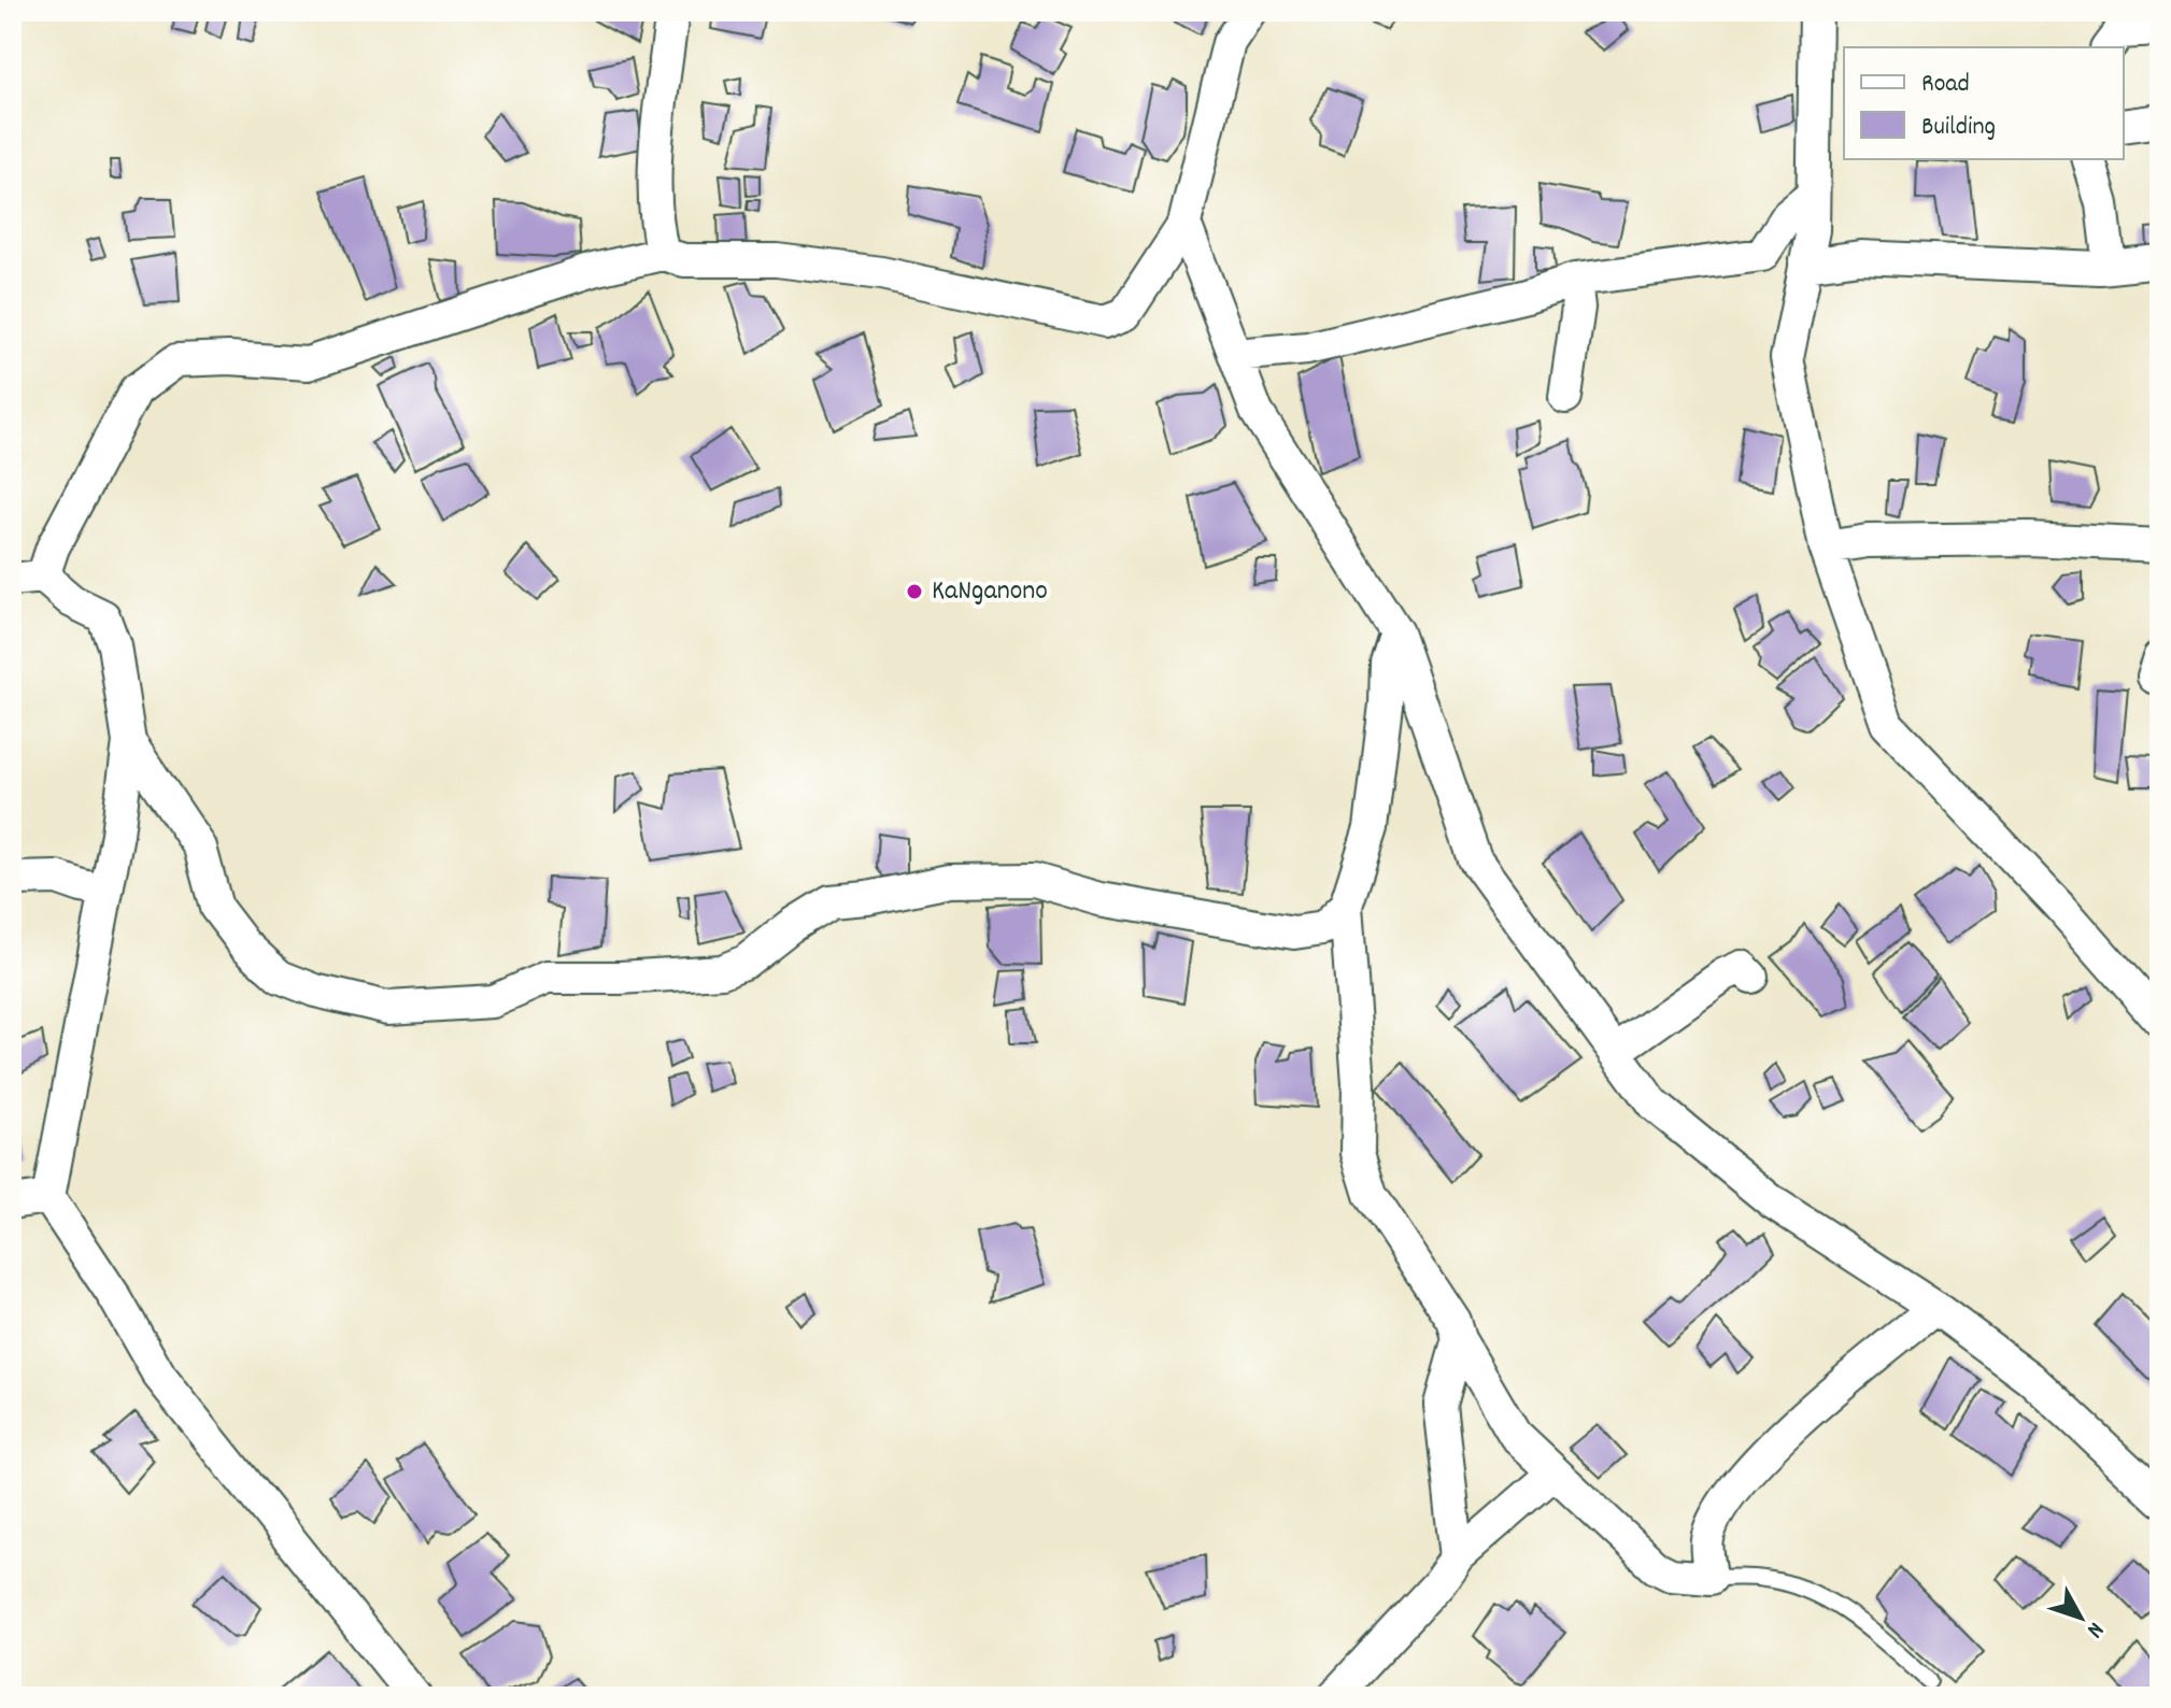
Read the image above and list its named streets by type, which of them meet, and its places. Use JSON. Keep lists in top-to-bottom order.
{
  "places": ["KaNganono"],
  "legend": ["Road", "Building"],
  "north": "bottom right"
}
